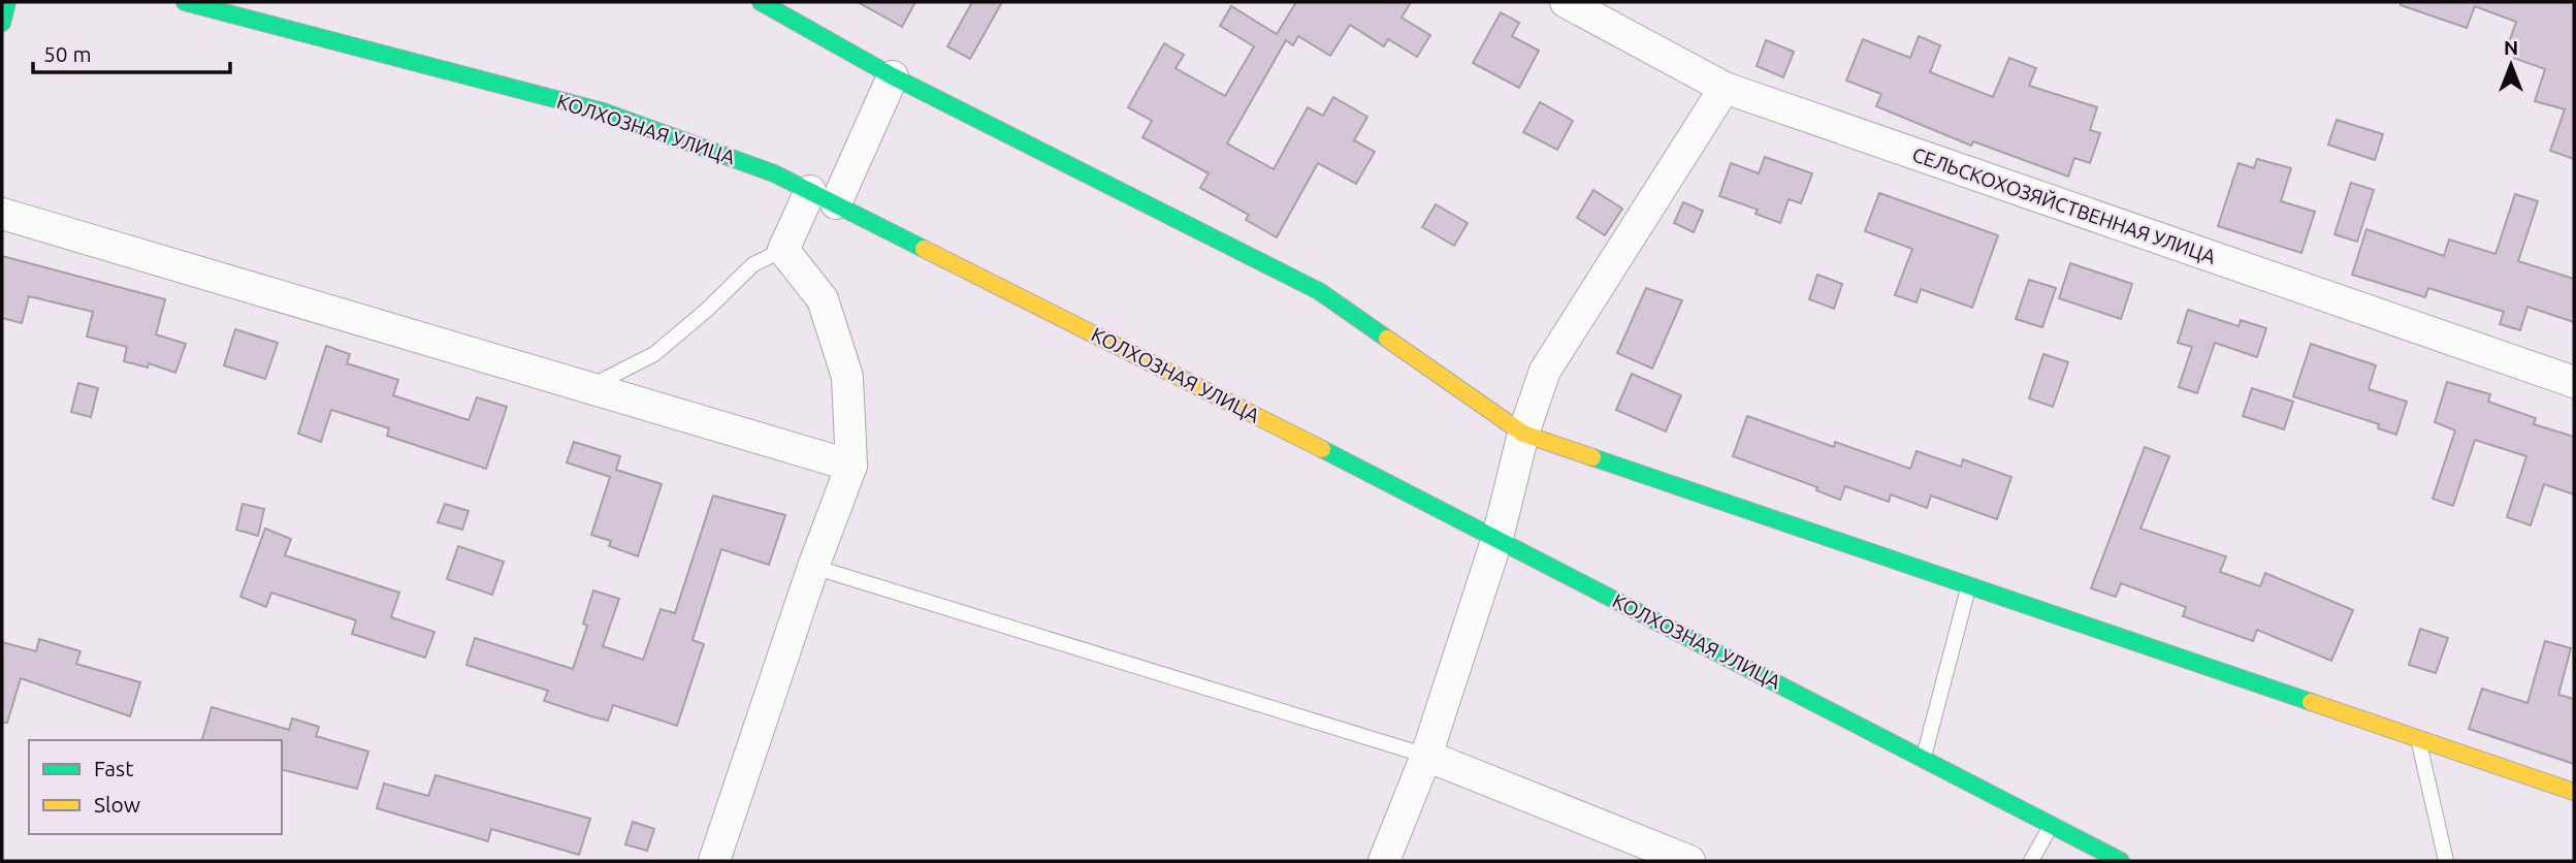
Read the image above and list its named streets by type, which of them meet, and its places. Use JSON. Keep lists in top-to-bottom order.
{
  "streets": {
    "main road": ["КОЛХОЗНАЯ УЛИЦА"],
    "street": ["СЕЛЬСКОХОЗЯЙСТВЕННАЯ УЛИЦА"]
  },
  "legend": ["Fast", "Slow"],
  "scale_bar": "50 m",
  "north": "top"
}
